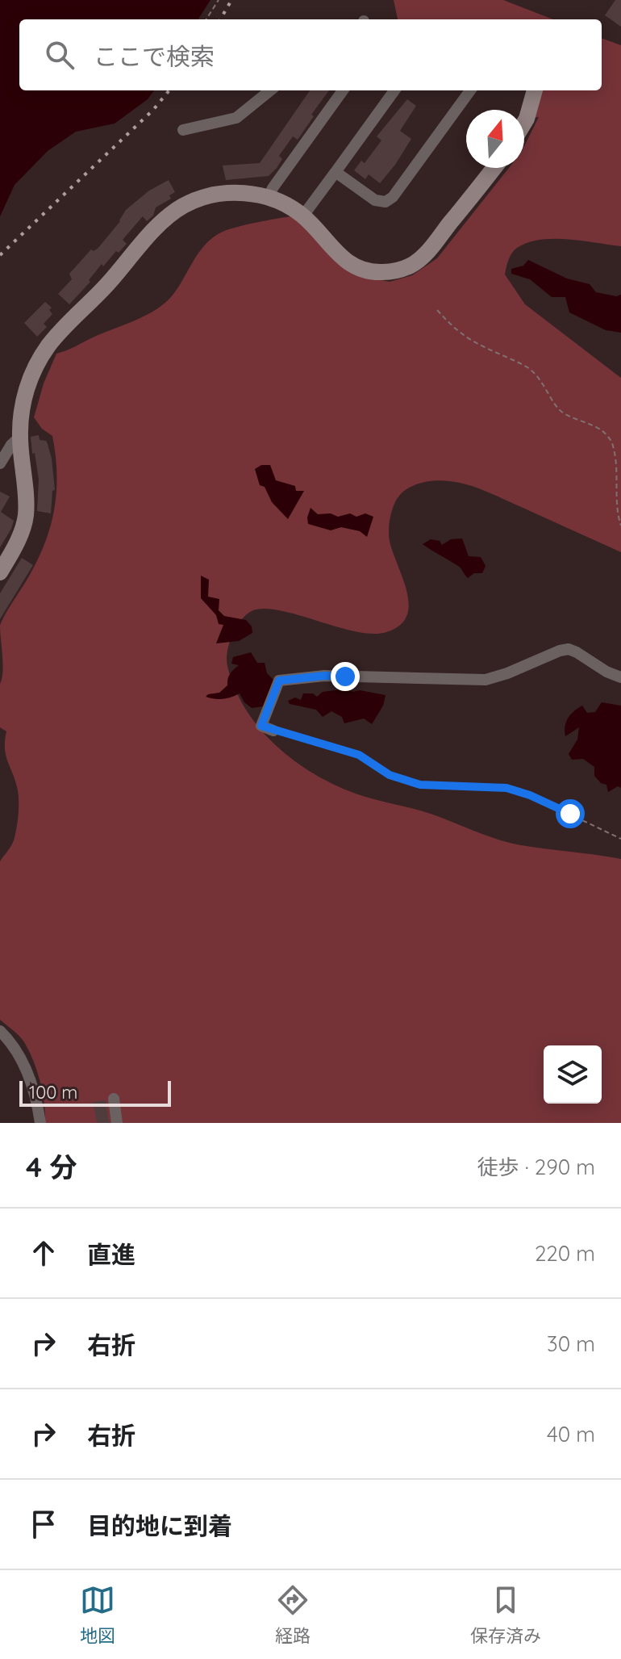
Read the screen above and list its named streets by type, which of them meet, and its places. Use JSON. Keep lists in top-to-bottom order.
{
  "scale_bar": "100 m",
  "north": "top",
  "page": {
    "search": "ここで検索",
    "scale": "100 m",
    "heading": ["4 分", "徒歩 · 290 m"],
    "list": [
      ["直進", "220 m"],
      ["右折", "30 m"],
      ["右折", "40 m"],
      "目的地に到着"
    ],
    "nav": ["地図", "経路", "保存済み"]
  }
}
